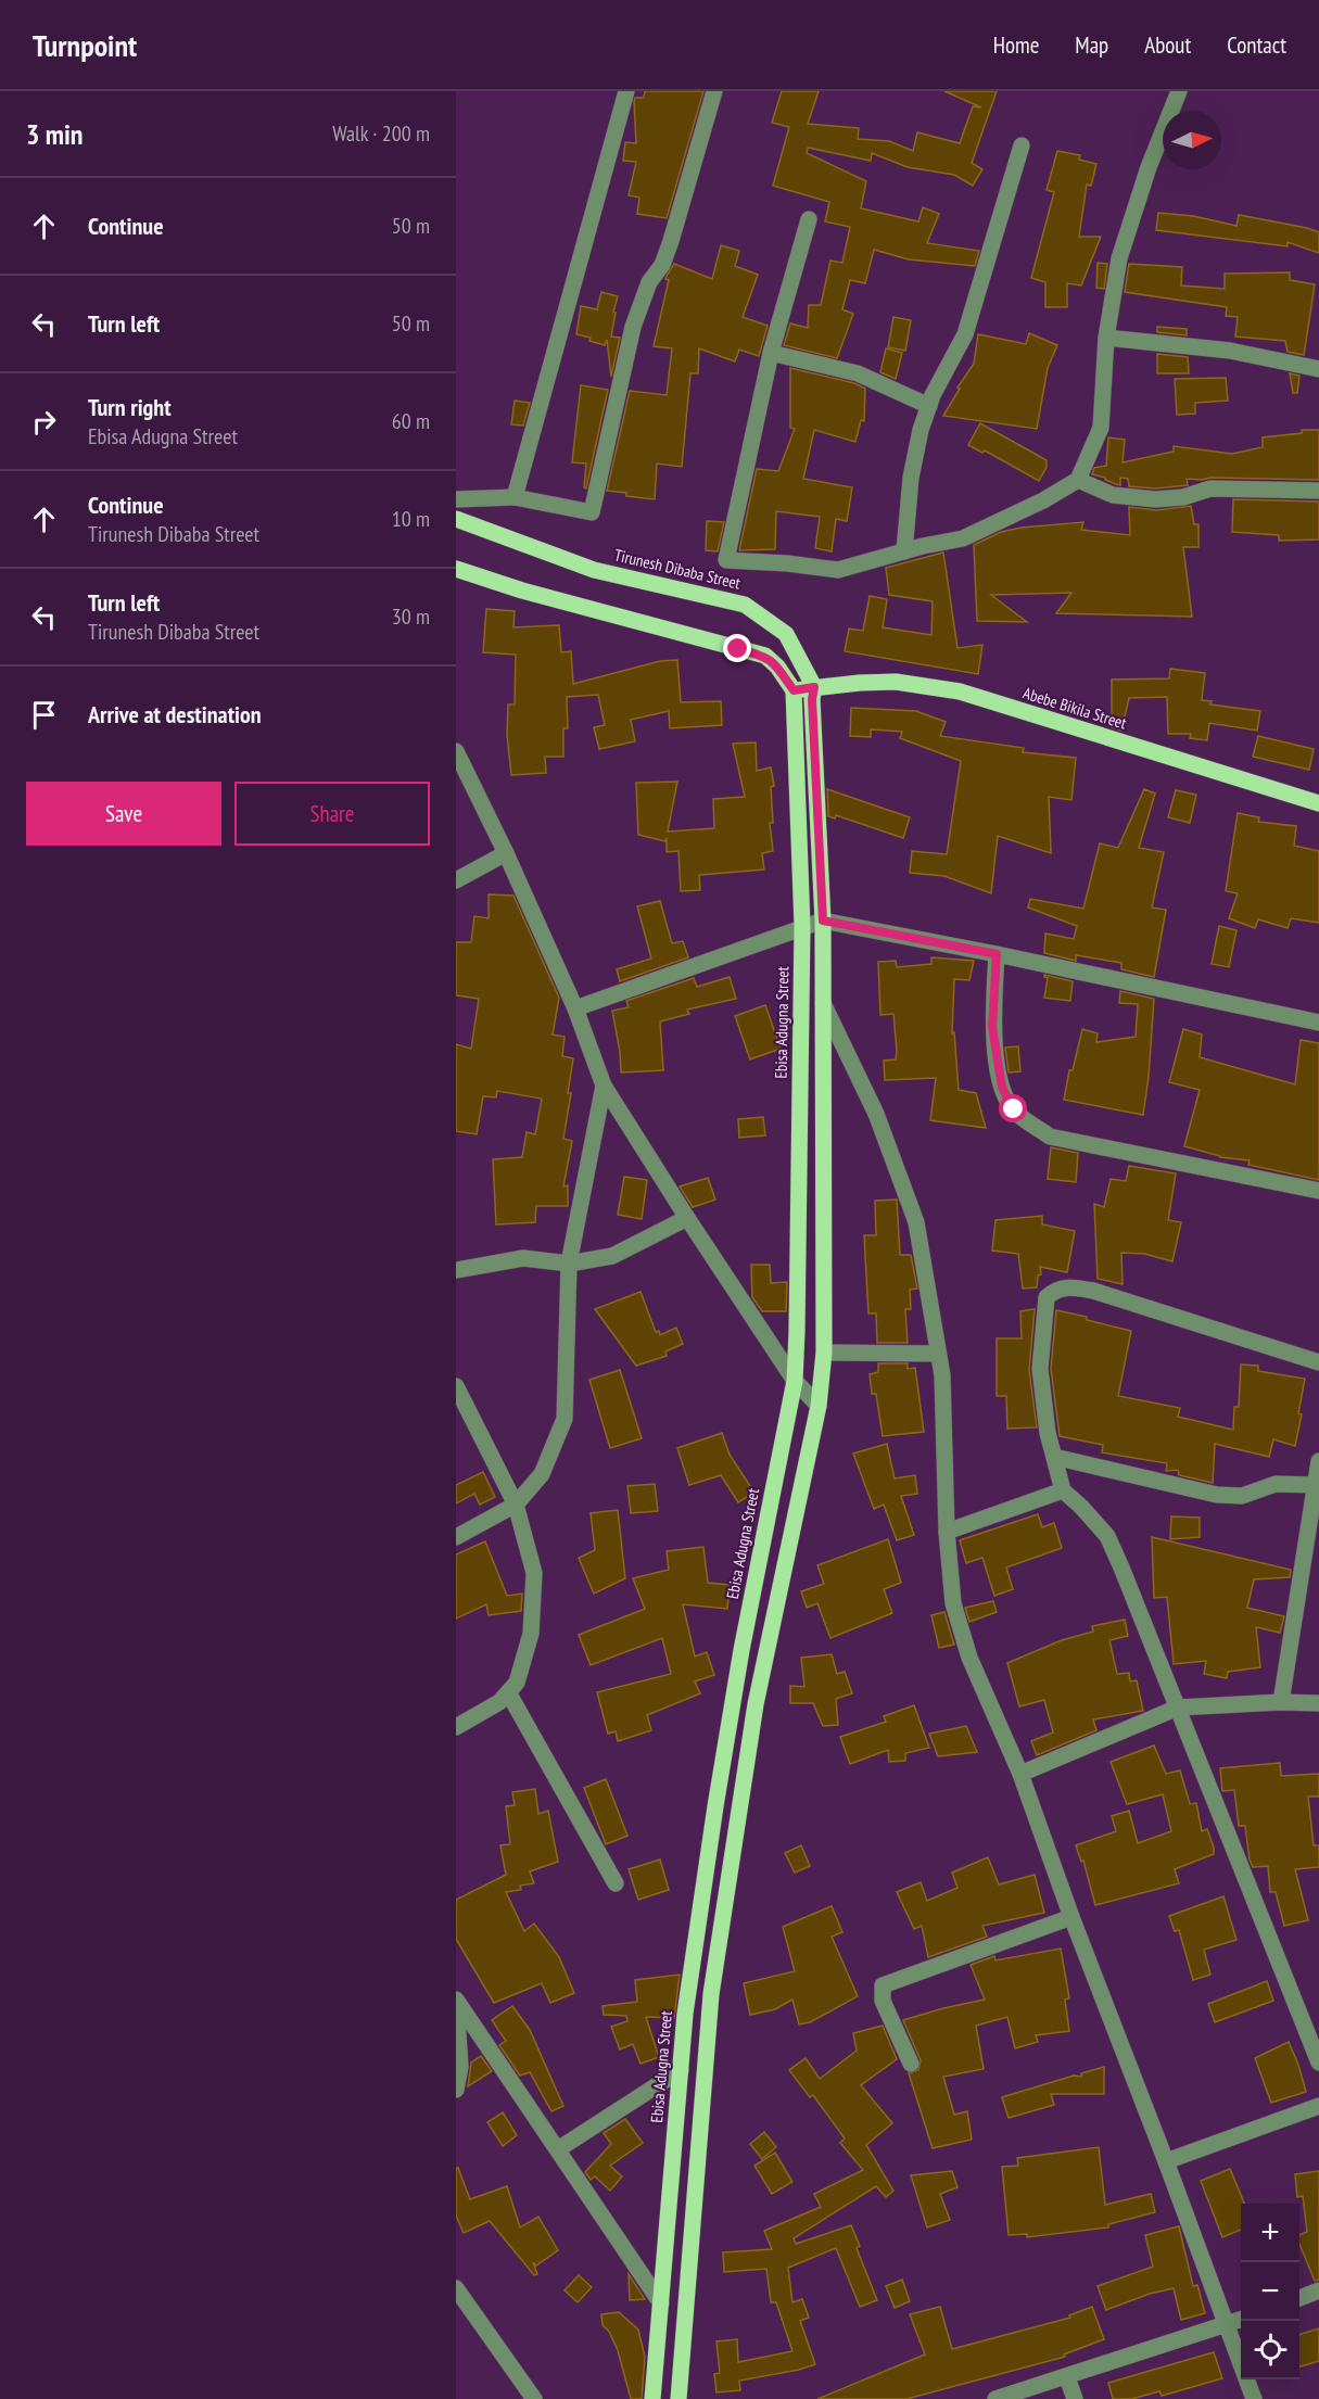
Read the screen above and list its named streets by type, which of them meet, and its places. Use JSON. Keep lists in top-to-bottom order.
{
  "streets": {
    "main road": ["Tirunesh Dibaba Street", "Abebe Bikila Street", "Ebisa Adugna Street"]
  },
  "crossings": [
    ["Tirunesh Dibaba Street", "Abebe Bikila Street"],
    ["Abebe Bikila Street", "Ebisa Adugna Street"]
  ],
  "north": "right",
  "page": {
    "header": "Turnpoint",
    "nav": [
      "Home",
      "Map",
      "About",
      "Contact"
    ],
    "heading": ["3 min", "Walk · 200 m"],
    "list": [
      ["Continue", "50 m"],
      ["Turn left", "50 m"],
      ["Turn right", "Ebisa Adugna Street", "60 m"],
      ["Continue", "Tirunesh Dibaba Street", "10 m"],
      ["Turn left", "Tirunesh Dibaba Street", "30 m"],
      "Arrive at destination"
    ],
    "buttons": ["Save", "Share"],
    "map_buttons": ["+", "−"]
  }
}
